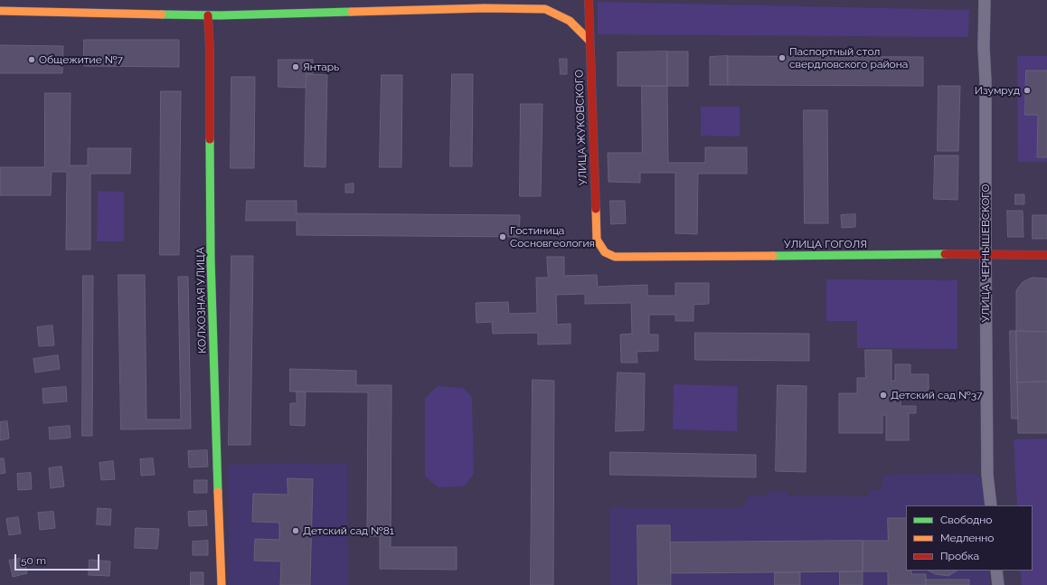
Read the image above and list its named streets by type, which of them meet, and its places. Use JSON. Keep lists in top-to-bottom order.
{
  "streets": {
    "main road": ["УЛИЦА ЖУКОВСКОГО", "УЛИЦА ГОГОЛЯ", "КОЛХОЗНАЯ УЛИЦА"],
    "street": ["УЛИЦА ЧЕРНЫШЕВСКОГО"]
  },
  "crossings": [
    ["УЛИЦА ЖУКОВСКОГО", "УЛИЦА ГОГОЛЯ"],
    ["УЛИЦА ГОГОЛЯ", "УЛИЦА ЧЕРНЫШЕВСКОГО"]
  ],
  "places": [
    "Паспортный стол свердловского района",
    "Общежитие №7",
    "Янтарь",
    "Изумруд",
    "Гостиница Сосновгеология",
    "Детский сад №37",
    "Детский сад №81"
  ],
  "legend": ["Свободно", "Медленно", "Пробка"],
  "scale_bar": "50 m"
}
